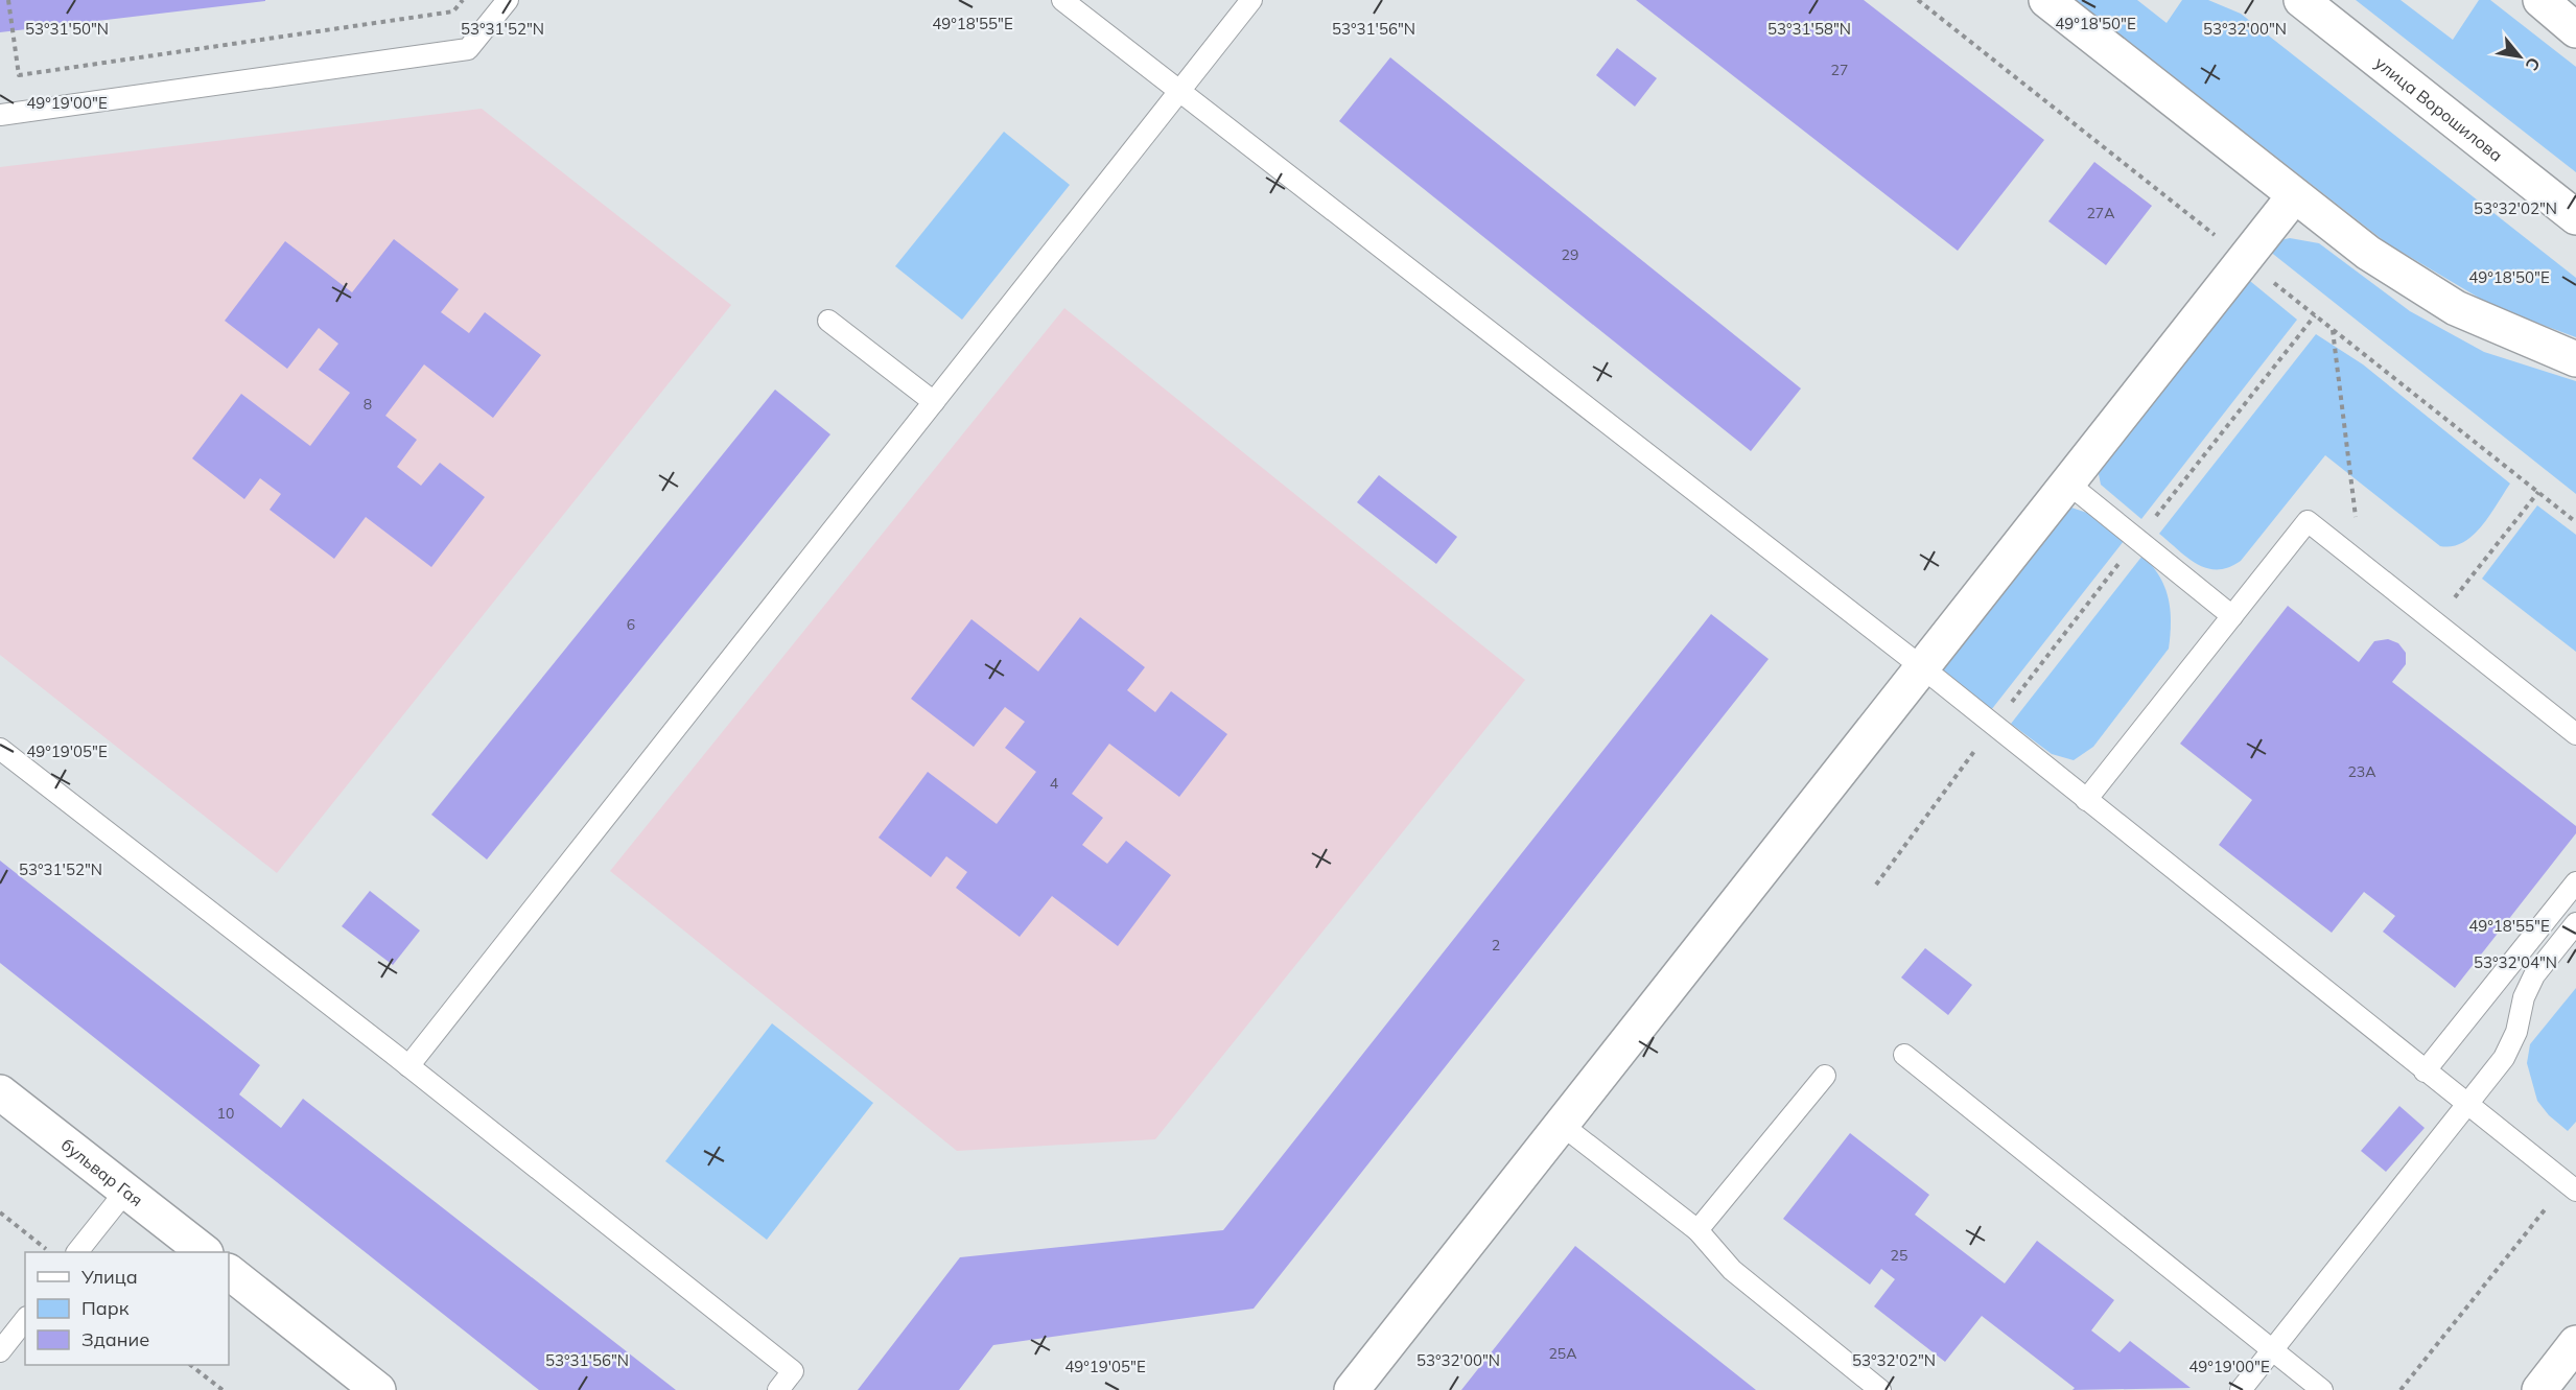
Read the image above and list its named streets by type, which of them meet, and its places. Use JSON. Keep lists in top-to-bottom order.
{
  "streets": {
    "street": ["улица Ворошилова", "бульвар Гая"]
  },
  "house_numbers": [
    "27",
    "27А",
    "29",
    "8",
    "6",
    "23А",
    "4",
    "2",
    "10",
    "25",
    "25А"
  ],
  "legend": ["Улица", "Парк", "Здание"],
  "north": "bottom right",
  "coordinates": [
    "49°18'55\"E",
    "49°18'50\"E",
    "53°31'50\"N",
    "53°31'52\"N",
    "53°31'56\"N",
    "53°31'58\"N",
    "53°32'00\"N",
    "49°19'00\"E",
    "53°32'02\"N",
    "49°19'05\"E",
    "53°32'04\"N"
  ]
}
